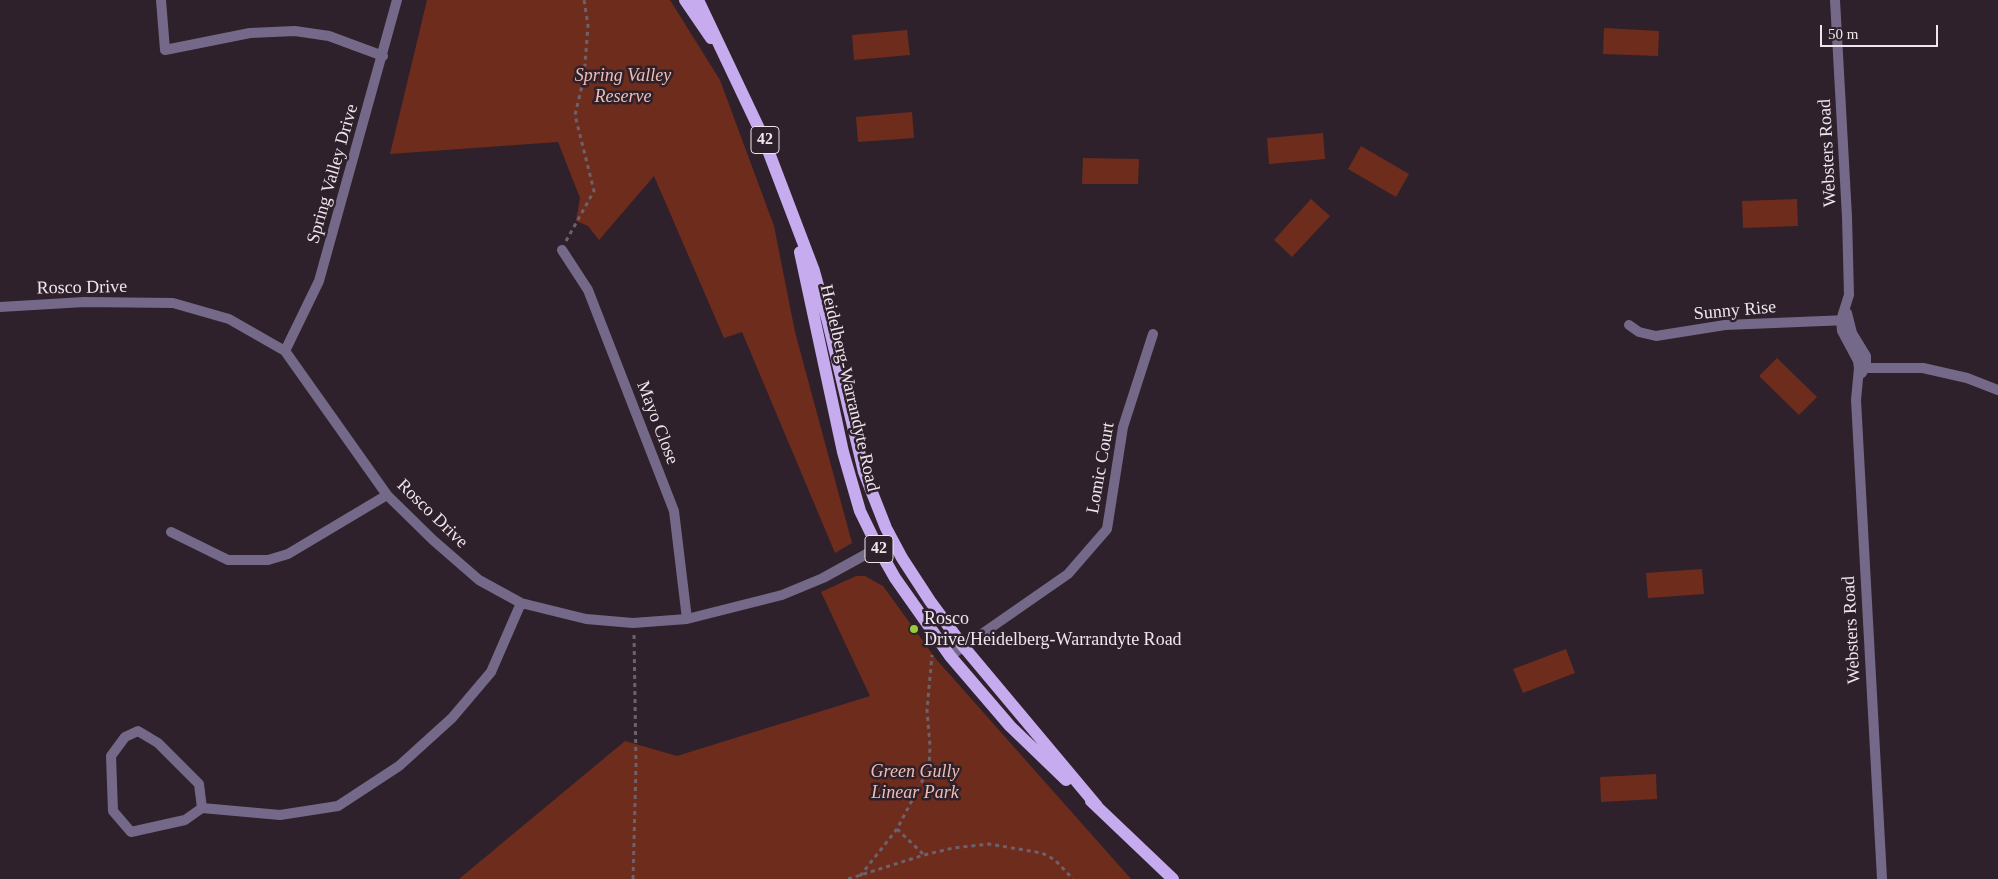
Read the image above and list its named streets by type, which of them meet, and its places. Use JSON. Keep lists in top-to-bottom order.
{
  "streets": {
    "main road": ["42", "Heidelberg-Warrandyte Road"],
    "street": [
      "Websters Road",
      "Spring Valley Drive",
      "Rosco Drive",
      "Sunny Rise",
      "Mayo Close",
      "Lomic Court"
    ]
  },
  "crossings": [
    ["Websters Road", "Sunny Rise"],
    ["Spring Valley Drive", "Rosco Drive"],
    ["Rosco Drive", "Heidelberg-Warrandyte Road"],
    ["Rosco Drive", "Mayo Close"],
    ["Heidelberg-Warrandyte Road", "Lomic Court"]
  ],
  "parks": ["Spring Valley Reserve", "Green Gully Linear Park"],
  "places": ["Rosco Drive/Heidelberg-Warrandyte Road"],
  "scale_bar": "50 m"
}
